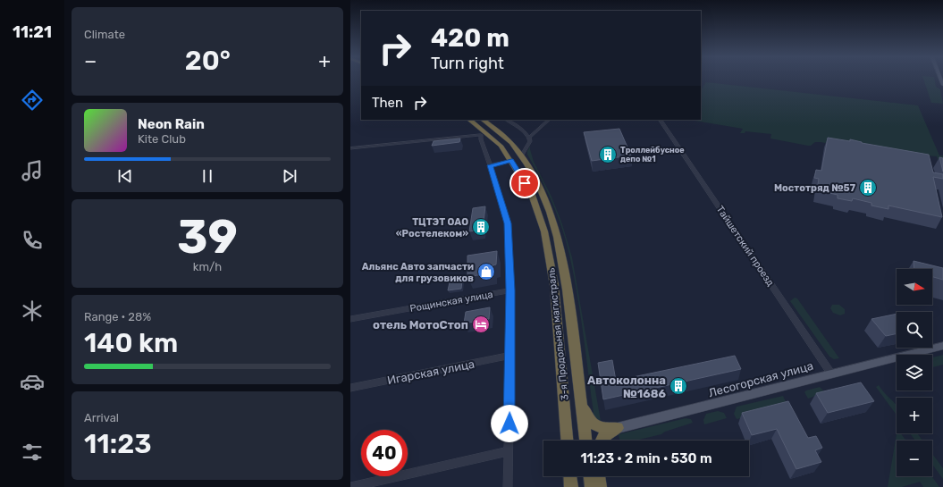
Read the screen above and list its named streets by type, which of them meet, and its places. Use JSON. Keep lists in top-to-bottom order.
{
  "streets": {
    "highway": ["3-я Продольная магистраль"],
    "main road": ["Лесогорская улица"],
    "street": ["Тайшетский проезд", "Рощинская улица", "Игарская улица"]
  },
  "crossings": [
    ["Тайшетский проезд", "Лесогорская улица"]
  ],
  "places": {
    "building": [
      "Троллейбусное депо №1",
      "Мостотряд №57",
      "ТЦТЭТ ОАО «Ростелеком»",
      "Автоколонна №1686"
    ],
    "shop": ["Альянс Авто запчасти для грузовиков"],
    "hotel": ["отель МотоСтоп"]
  },
  "north": "right",
  "page": {
    "tabs": "11:21",
    "tile": [
      "Climate",
      ["39", "km/h"],
      ["Range · 28%", "140 km"],
      ["Arrival", "11:23"]
    ],
    "turn": ["420 m", "Turn right"],
    "heat": ["−", "20°", "+"],
    "then": "Then",
    "song": ["Neon Rain", "Kite Club"],
    "map_buttons": ["+", "−"],
    "limit": "40",
    "trip": "11:23 · 2 min · 530 m"
  }
}
